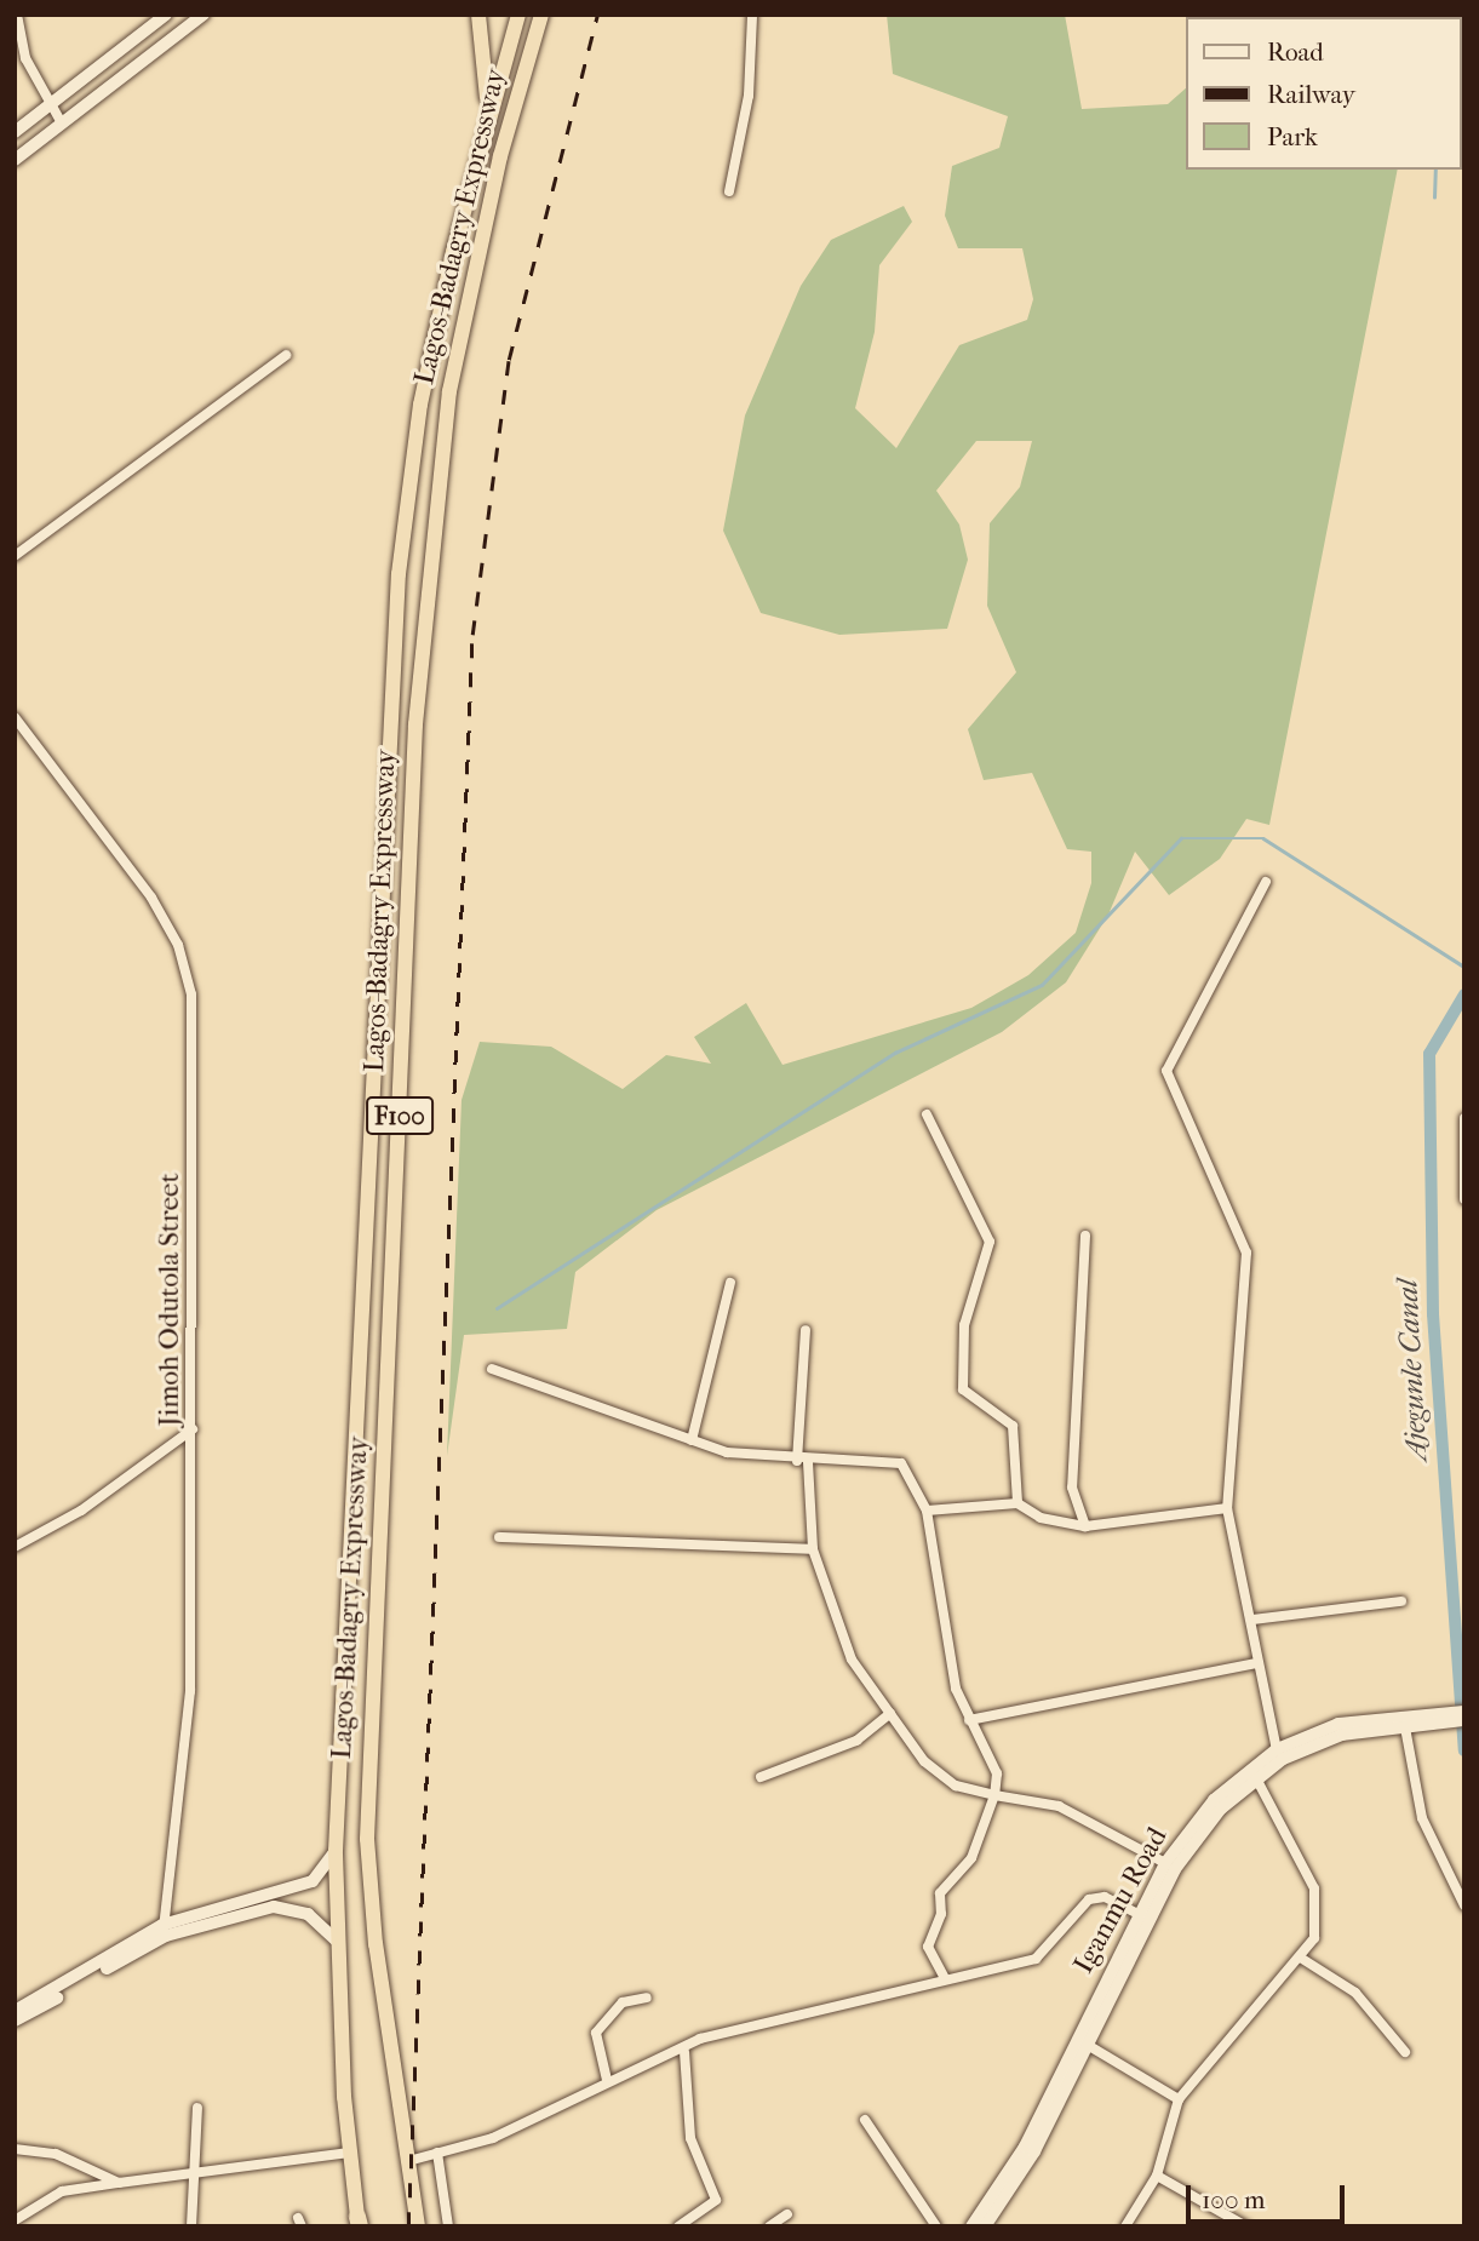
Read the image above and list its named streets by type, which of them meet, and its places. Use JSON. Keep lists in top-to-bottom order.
{
  "streets": {
    "highway": ["Lagos-Badagry Expressway", "F100"],
    "main road": ["Iganmu Road"],
    "street": ["Jimoh Odutola Street"]
  },
  "water": ["Ajegunle Canal"],
  "legend": ["Road", "Railway", "Park"],
  "scale_bar": "100 m"
}
